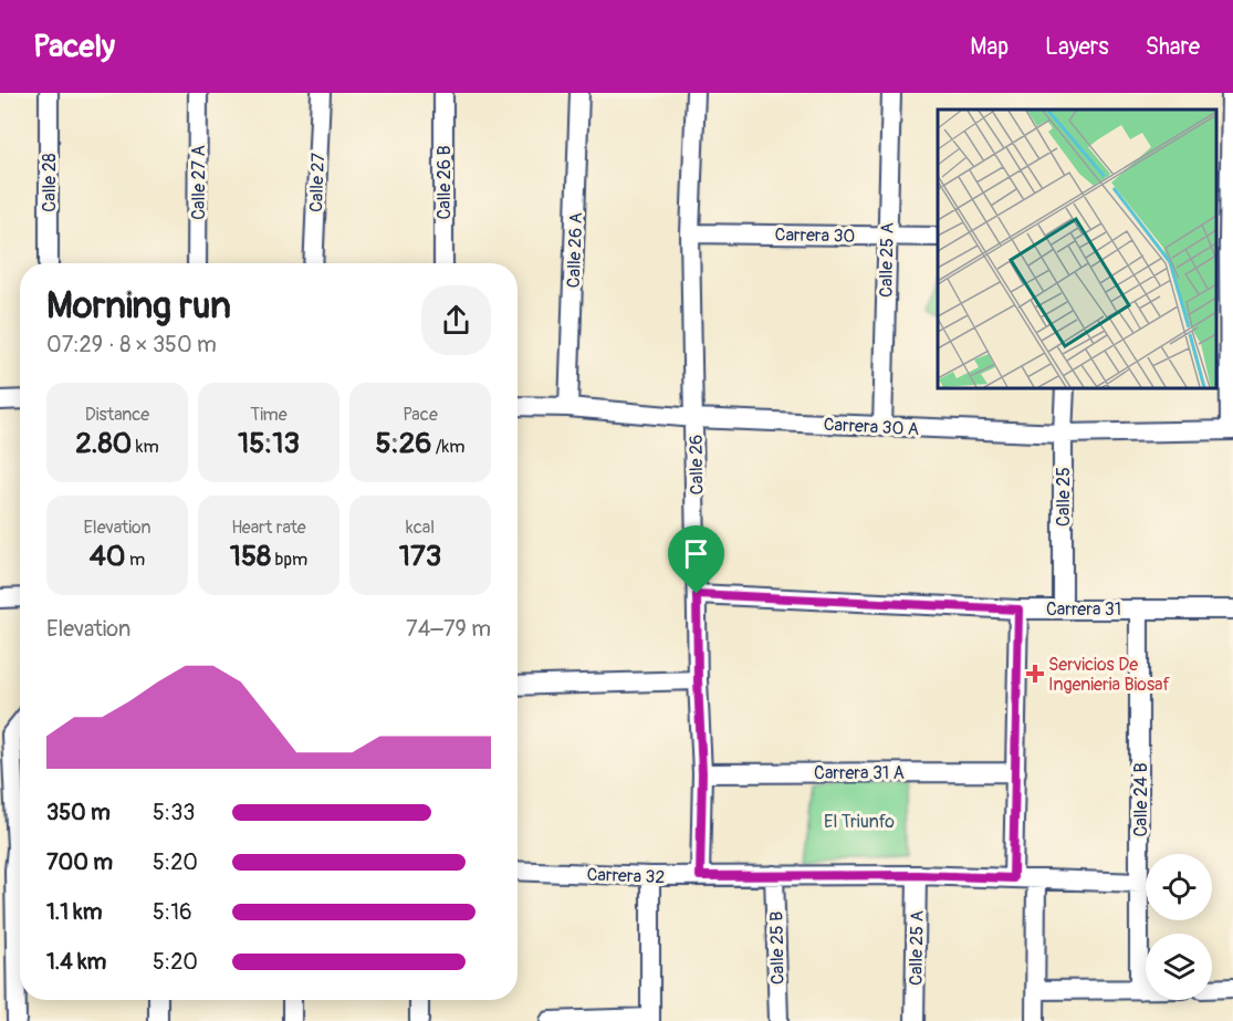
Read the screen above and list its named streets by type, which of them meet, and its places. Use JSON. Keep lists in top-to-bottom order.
{
  "streets": {
    "street": [
      "Calle 28",
      "Calle 27 A",
      "Calle 27",
      "Calle 26 B",
      "Carrera 30",
      "Calle 26 A",
      "Calle 25 A",
      "Carrera 30 A",
      "Calle 26",
      "Calle 25",
      "Carrera 31",
      "Carrera 31 A",
      "Calle 24 B",
      "Carrera 32",
      "Calle 25 B"
    ]
  },
  "crossings": [
    ["Carrera 30", "Calle 25 A"],
    ["Carrera 30", "Calle 26"],
    ["Calle 26 A", "Carrera 30 A"],
    ["Calle 25 A", "Carrera 30 A"],
    ["Calle 25 A", "Carrera 32"],
    ["Carrera 30 A", "Calle 26"],
    ["Carrera 30 A", "Calle 25"],
    ["Calle 26", "Carrera 31"],
    ["Calle 26", "Carrera 31 A"],
    ["Calle 26", "Carrera 32"],
    ["Calle 25", "Carrera 31"],
    ["Carrera 31", "Calle 24 B"],
    ["Calle 24 B", "Carrera 32"],
    ["Carrera 32", "Calle 25 B"]
  ],
  "parks": ["El Triunfo"],
  "places": {
    "health": ["Servicios De Ingenieria Biosaf"]
  },
  "page": {
    "header": "Pacely",
    "nav": ["Map", "Layers", "Share"],
    "heading": ["Morning run", "07:29 · 8 × 350 m"],
    "stats": [
      ["Distance", "2.80 km"],
      ["Time", "15:13"],
      ["Pace", "5:26 /km"],
      ["Elevation", "40 m"],
      ["Heart rate", "158 bpm"],
      ["kcal", "173"]
    ],
    "chart": ["Elevation", "74–79 m"],
    "list": [
      {
        "name": "350 m",
        "note": "5:33"
      },
      {
        "name": "700 m",
        "note": "5:20"
      },
      {
        "name": "1.1 km",
        "note": "5:16"
      },
      {
        "name": "1.4 km",
        "note": "5:20"
      }
    ]
  }
}
